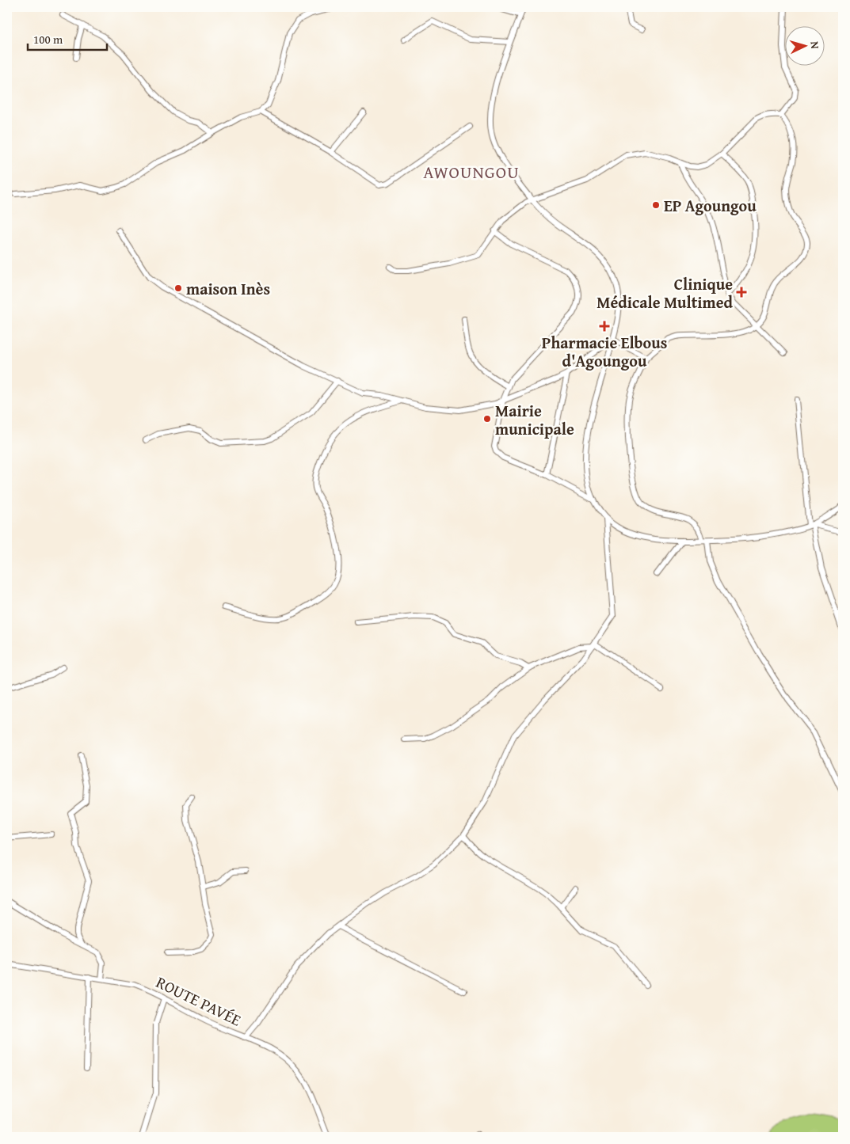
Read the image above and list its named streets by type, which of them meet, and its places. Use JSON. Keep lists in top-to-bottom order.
{
  "streets": {
    "street": ["ROUTE PAVÉE"]
  },
  "districts": ["AWOUNGOU"],
  "places": {
    "other": ["EP Agoungou", "maison Inès", "Mairie municipale"],
    "health": ["Clinique Médicale Multimed", "Pharmacie Elbous d'Agoungou"]
  },
  "scale_bar": "100 m",
  "north": "right"
}
